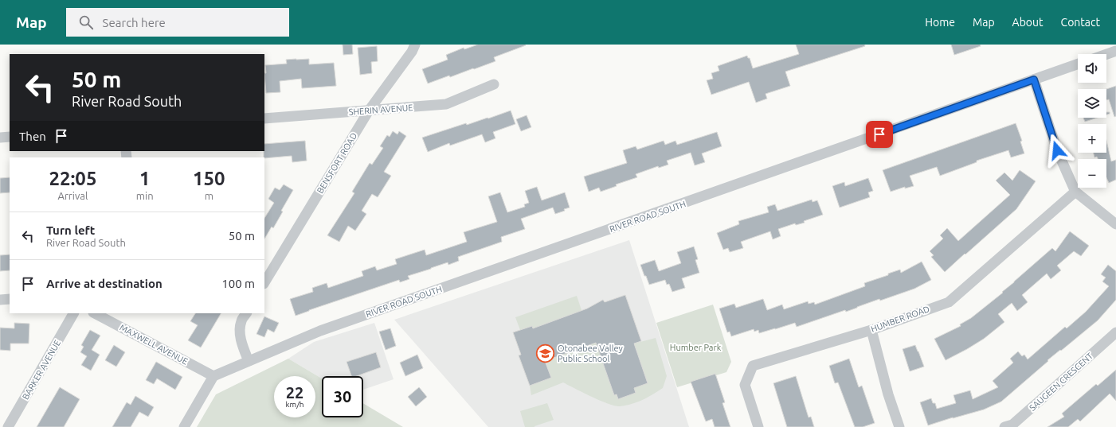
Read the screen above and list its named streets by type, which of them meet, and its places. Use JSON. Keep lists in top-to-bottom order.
{
  "streets": {
    "street": [
      "SHERIN AVENUE",
      "BENSFORT ROAD",
      "RIVER ROAD SOUTH",
      "HUMBER ROAD",
      "MAXWELL AVENUE",
      "BARKER AVENUE",
      "SAUGEEN CRESCENT"
    ]
  },
  "crossings": [
    ["SHERIN AVENUE", "BENSFORT ROAD"],
    ["RIVER ROAD SOUTH", "MAXWELL AVENUE"]
  ],
  "parks": ["Humber Park"],
  "places": {
    "school or university": ["Otonabee Valley Public School"]
  },
  "page": {
    "header": "Map",
    "search": "Search here",
    "nav": [
      "Home",
      "Map",
      "About",
      "Contact"
    ],
    "map_buttons": ["+", "−"],
    "turn": ["50 m", "River Road South"],
    "then": "Then",
    "eta": [
      "22:05",
      "Arrival",
      "1",
      "min",
      "150",
      "m"
    ],
    "list": [
      {
        "name": "Turn left",
        "note": "River Road South",
        "value": "50 m"
      },
      {
        "name": "Arrive at destination",
        "value": "100 m"
      }
    ],
    "speed": "22 km/h",
    "limit": "30"
  }
}
